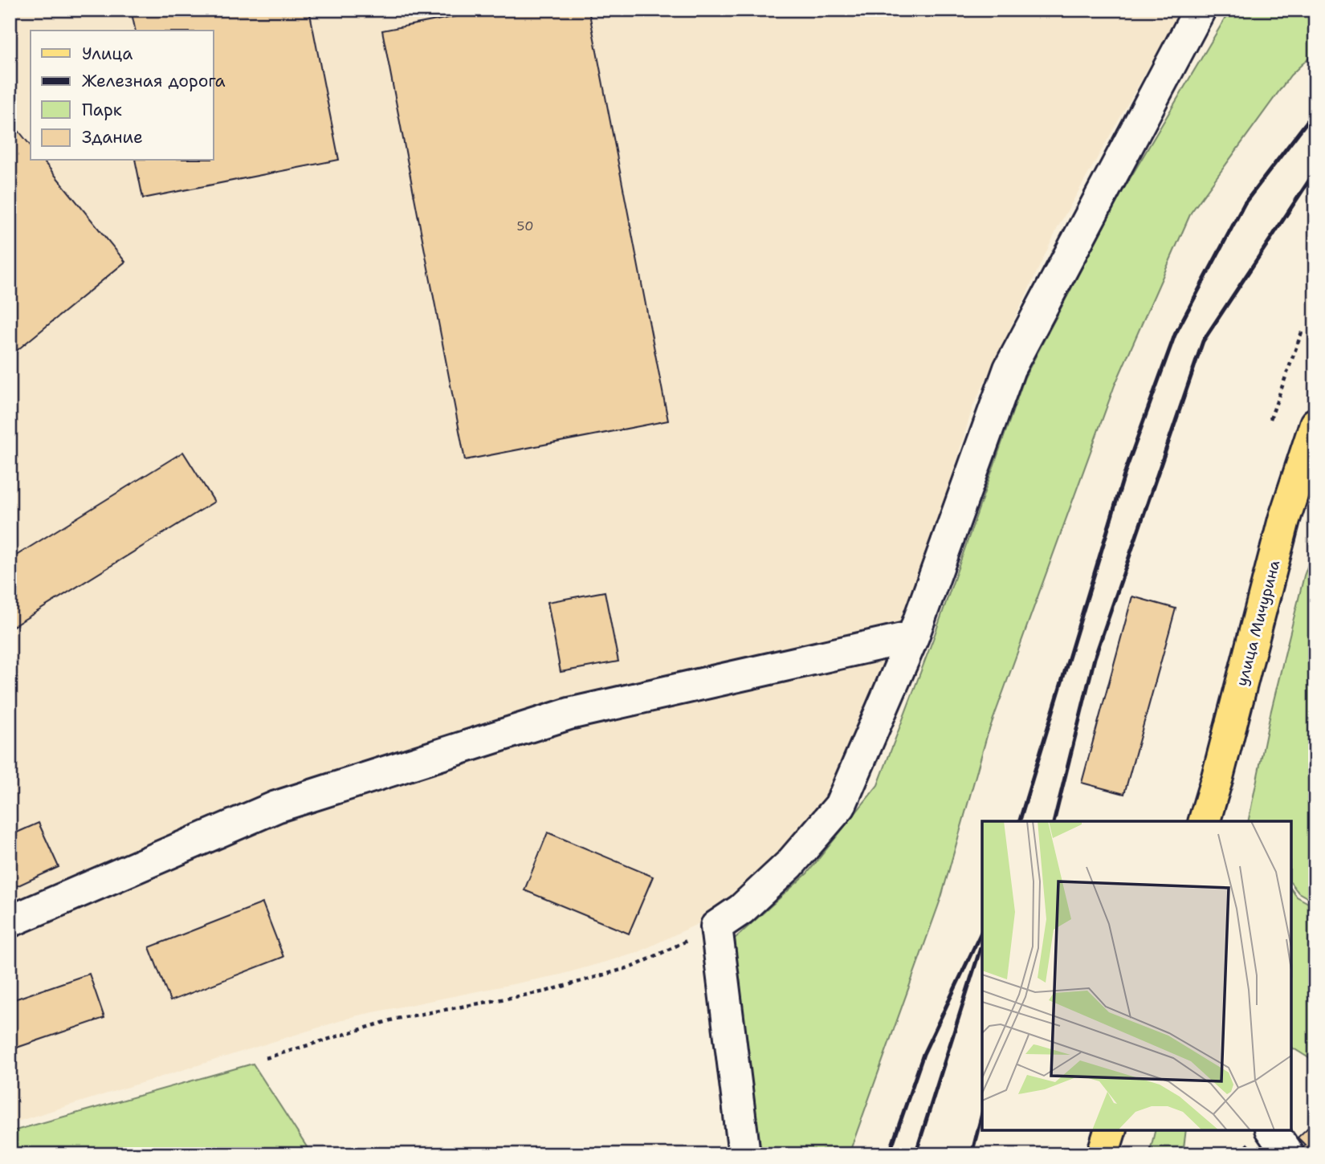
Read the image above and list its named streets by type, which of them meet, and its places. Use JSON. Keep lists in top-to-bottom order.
{
  "streets": {
    "main road": ["улица Мичурина"]
  },
  "house_numbers": ["50"],
  "legend": [
    "Улица",
    "Железная дорога",
    "Парк",
    "Здание"
  ]
}
